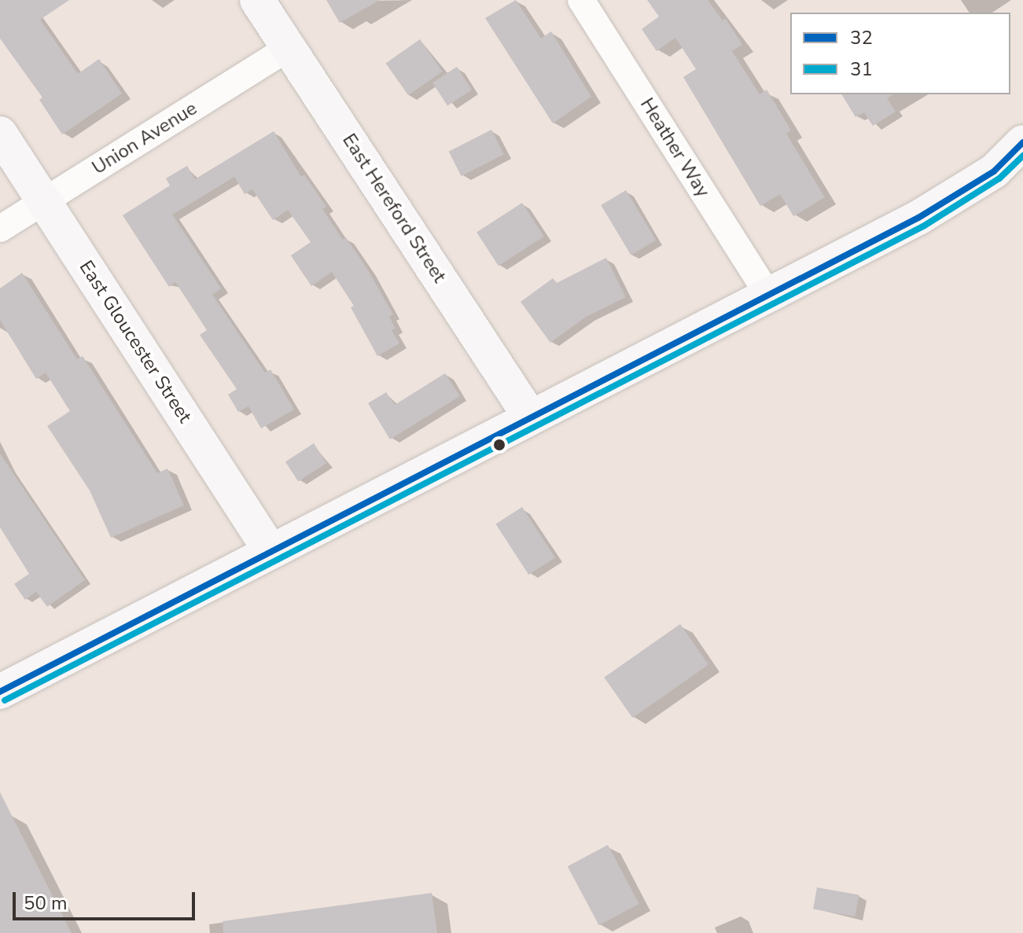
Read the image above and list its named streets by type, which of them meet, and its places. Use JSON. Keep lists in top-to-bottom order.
{
  "streets": {
    "main road": ["East Hereford Street", "East Gloucester Street"],
    "street": ["Union Avenue", "Heather Way"]
  },
  "crossings": [
    ["Union Avenue", "East Hereford Street"],
    ["Union Avenue", "East Gloucester Street"]
  ],
  "lines": ["transit line 32", "transit line 31"],
  "legend": ["32", "31"],
  "scale_bar": "50 m"
}
